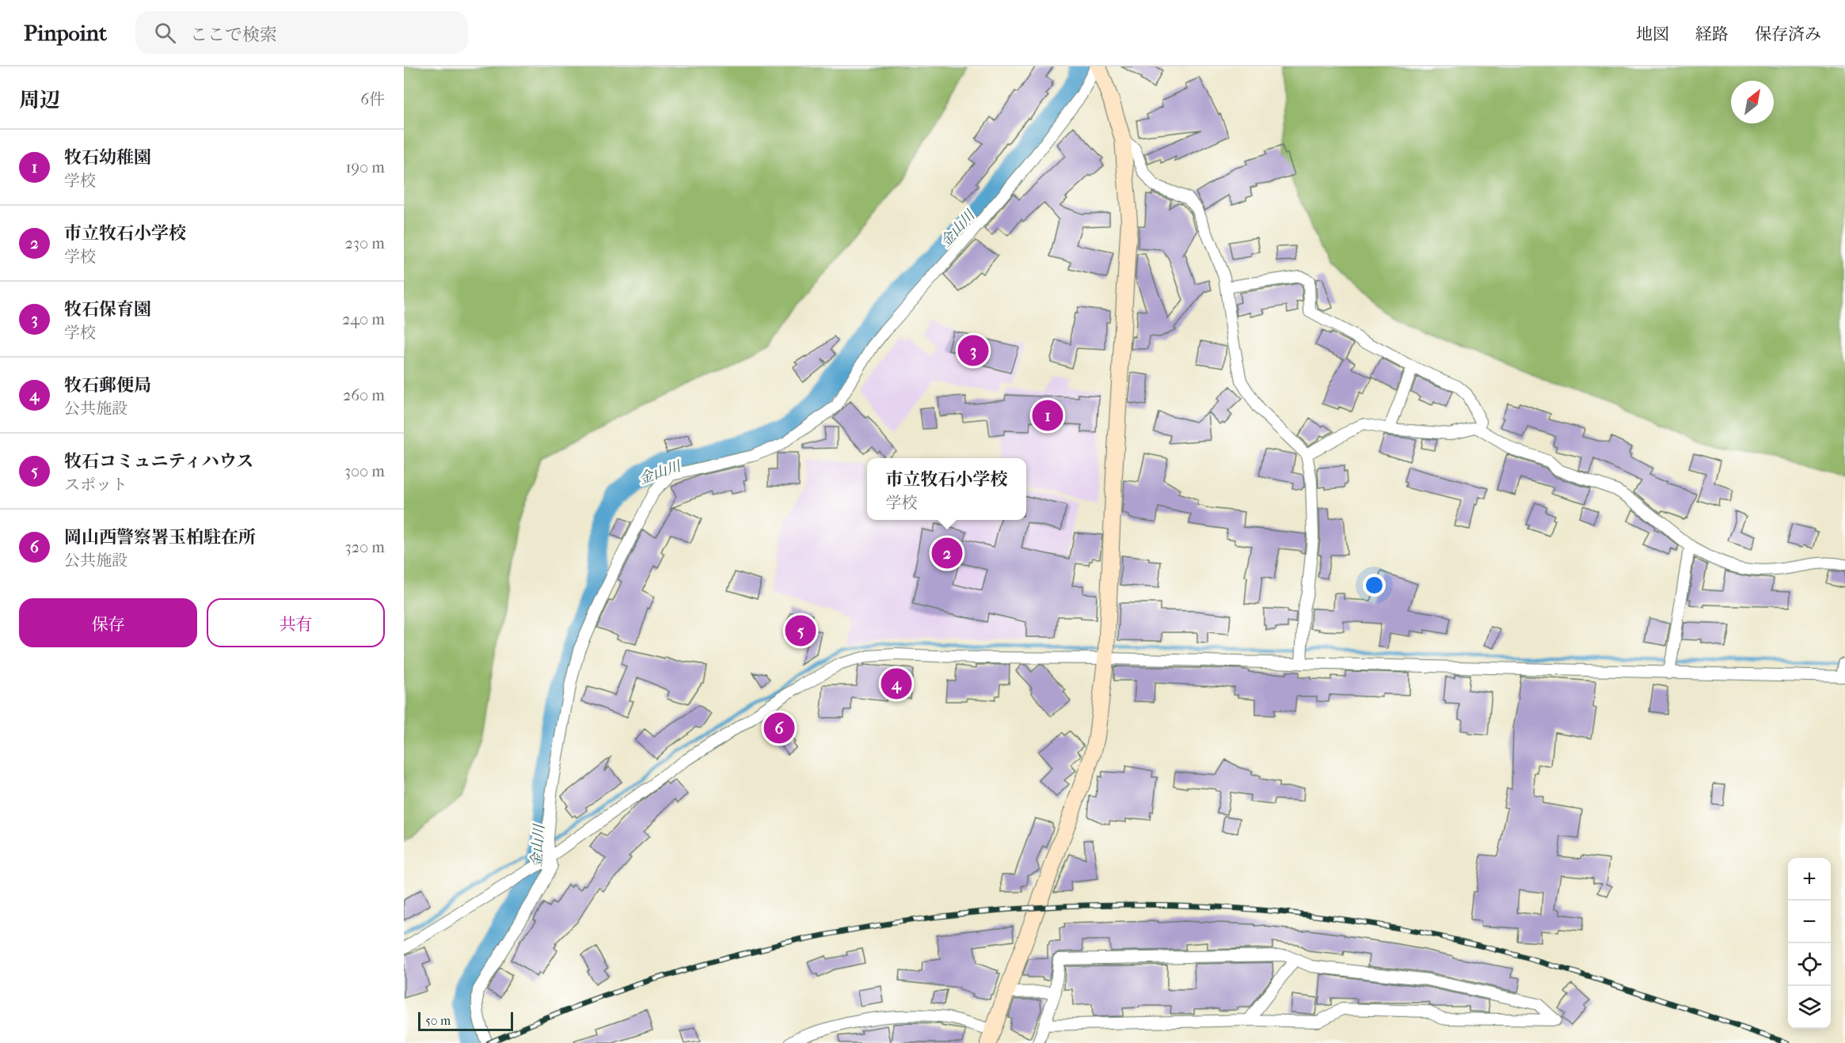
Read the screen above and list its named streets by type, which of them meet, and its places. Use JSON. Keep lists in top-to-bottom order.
{
  "water": ["金山川"],
  "scale_bar": "50 m",
  "north": "top right",
  "page": {
    "header": "Pinpoint",
    "search": "ここで検索",
    "nav": ["地図", "経路", "保存済み"],
    "heading": ["周辺", "6件"],
    "list": [
      {
        "mark": "1",
        "name": "牧石幼稚園",
        "note": "学校",
        "value": "190 m"
      },
      {
        "mark": "2",
        "name": "市立牧石小学校",
        "note": "学校",
        "value": "230 m"
      },
      {
        "mark": "3",
        "name": "牧石保育園",
        "note": "学校",
        "value": "240 m"
      },
      {
        "mark": "4",
        "name": "牧石郵便局",
        "note": "公共施設",
        "value": "260 m"
      },
      {
        "mark": "5",
        "name": "牧石コミュニティハウス",
        "note": "スポット",
        "value": "300 m"
      },
      {
        "mark": "6",
        "name": "岡山西警察署玉柏駐在所",
        "note": "公共施設",
        "value": "320 m"
      }
    ],
    "pins": [
      "3",
      "1",
      "2",
      "5",
      "4",
      "6"
    ],
    "popup": ["市立牧石小学校", "学校"],
    "buttons": ["保存", "共有"],
    "map_buttons": ["+", "−"],
    "scale": "50 m"
  }
}
